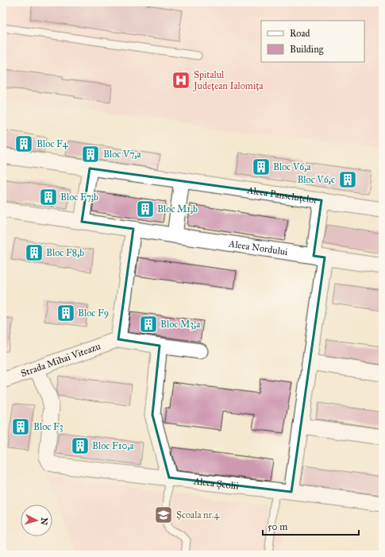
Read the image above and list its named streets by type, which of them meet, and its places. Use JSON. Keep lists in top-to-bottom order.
{
  "streets": {
    "street": [
      "Aleea Panseluțelor",
      "Aleea Nordului",
      "Strada Mihai Viteazu",
      "Aleea Școlii"
    ]
  },
  "crossings": [
    ["Strada Mihai Viteazu", "Aleea Școlii"]
  ],
  "places": {
    "hospital": ["Spitalul Județean Ialomița"],
    "building": [
      "Bloc F4",
      "Bloc V7,a",
      "Bloc V6,a",
      "Bloc V6,c",
      "Bloc F7,b",
      "Bloc M1,b",
      "Bloc F8,b",
      "Bloc F9",
      "Bloc M3,a",
      "Bloc F3",
      "Bloc F10,a"
    ],
    "school or university": ["Școala nr.4"]
  },
  "legend": ["Road", "Building"],
  "scale_bar": "50 m",
  "north": "right"
}
